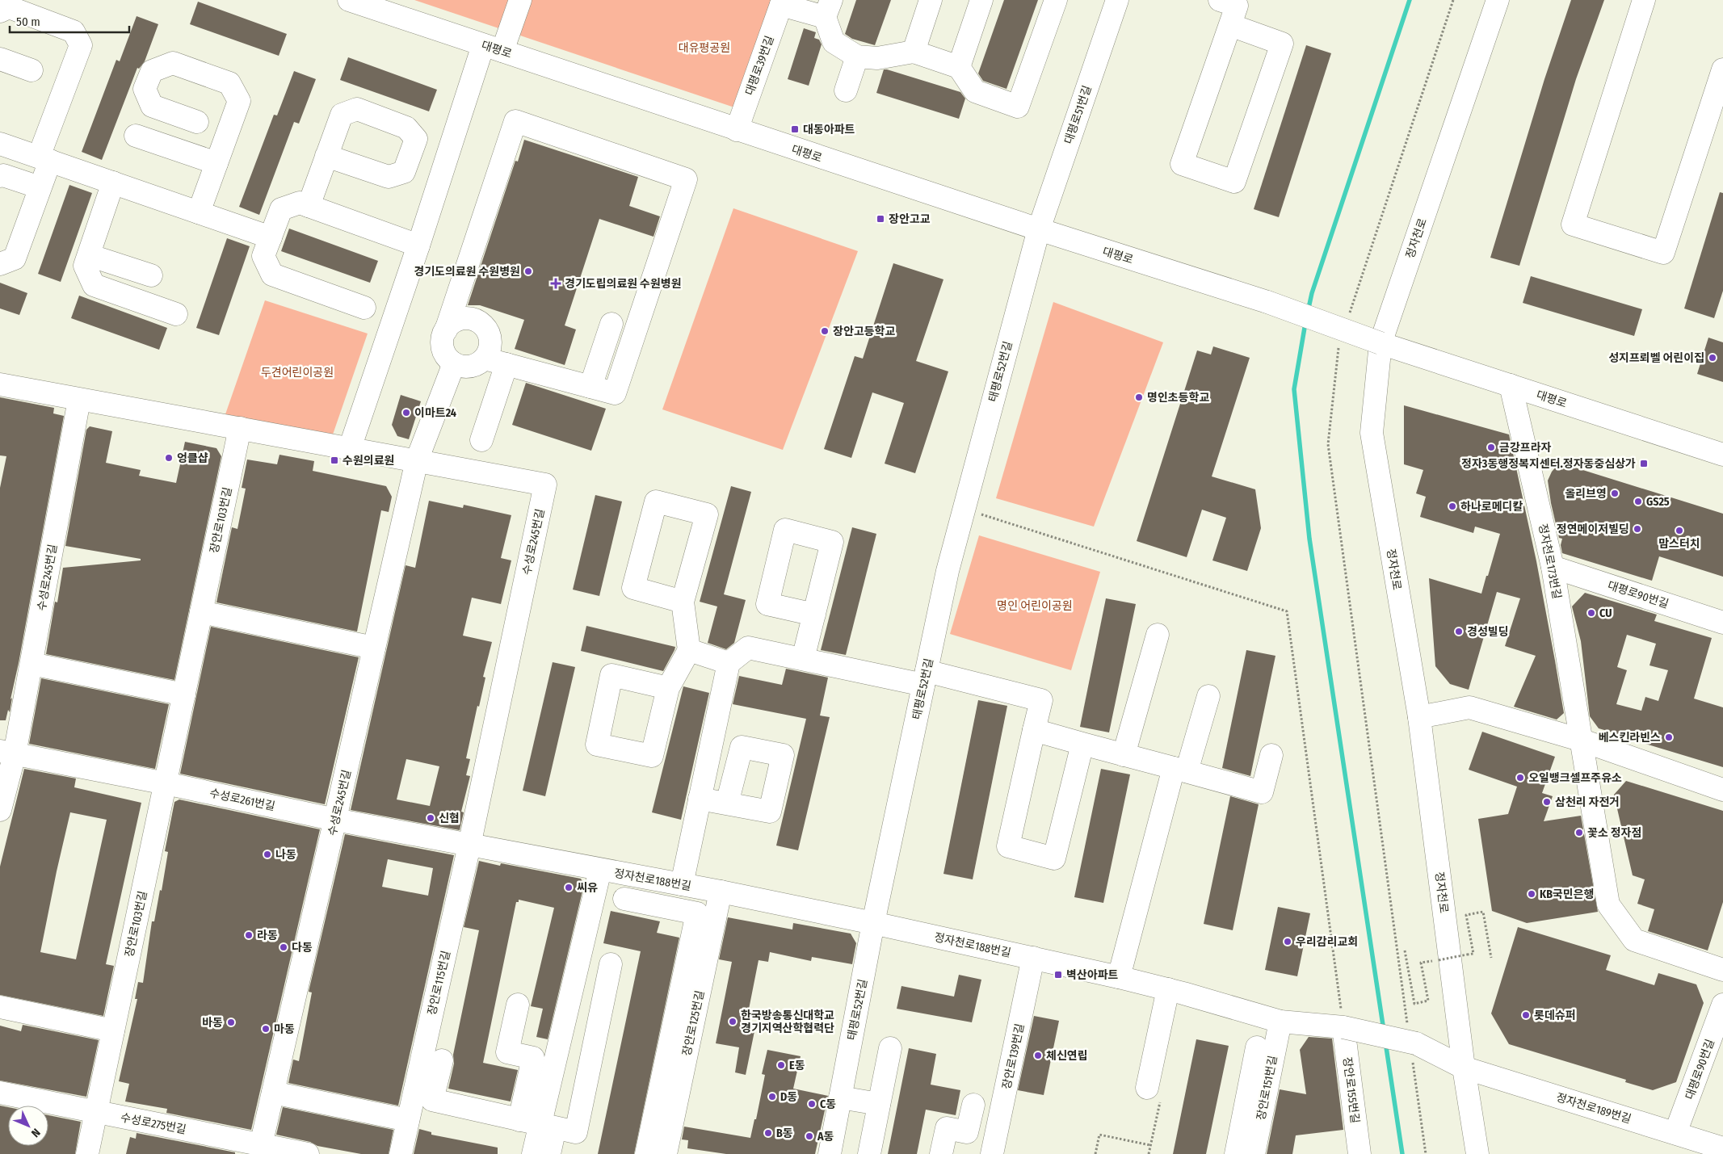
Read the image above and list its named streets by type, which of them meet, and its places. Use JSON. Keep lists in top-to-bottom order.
{
  "streets": {
    "street": [
      "대평로",
      "대평로39번길",
      "대평로51번길",
      "정자천로",
      "태평로52번길",
      "장안로103번길",
      "수성로245번길",
      "정자천로173번길",
      "대평로90번길",
      "수성로261번길",
      "정자천로188번길",
      "장안로115번길",
      "장안로125번길",
      "장안로139번길",
      "장안로151번길",
      "장안로155번길",
      "정자천로189번길",
      "수성로275번길"
    ]
  },
  "crossings": [
    ["대평로", "대평로39번길"],
    ["대평로", "대평로51번길"],
    ["대평로", "정자천로"],
    ["대평로", "태평로52번길"],
    ["대평로", "정자천로173번길"],
    ["대평로51번길", "태평로52번길"],
    ["정자천로", "정자천로188번길"],
    ["정자천로", "정자천로189번길"],
    ["태평로52번길", "정자천로188번길"],
    ["장안로103번길", "수성로245번길"],
    ["장안로103번길", "수성로261번길"],
    ["장안로103번길", "수성로275번길"],
    ["수성로245번길", "수성로261번길"],
    ["수성로245번길", "정자천로188번길"],
    ["수성로245번길", "장안로115번길"],
    ["수성로245번길", "수성로275번길"],
    ["정자천로173번길", "대평로90번길"],
    ["대평로90번길", "정자천로189번길"],
    ["수성로261번길", "정자천로188번길"],
    ["수성로261번길", "장안로115번길"],
    ["정자천로188번길", "장안로115번길"],
    ["정자천로188번길", "장안로125번길"],
    ["정자천로188번길", "장안로139번길"],
    ["정자천로188번길", "장안로151번길"],
    ["정자천로188번길", "장안로155번길"],
    ["정자천로188번길", "정자천로189번길"]
  ],
  "parks": ["대유평공원", "두견어린이공원", "명인 어린이공원"],
  "places": {
    "transit": [
      "대동아파트",
      "장안고교",
      "수원의료원",
      "정자3동행정복지센터.정자동중심상가",
      "벽산아파트"
    ],
    "other": [
      "경기도의료원 수원병원",
      "장안고등학교",
      "성지프뢰벨 어린이집",
      "명인초등학교",
      "이마트24",
      "금강프라자",
      "엉클샵",
      "올리브영",
      "GS25",
      "하나로메디칼",
      "정연메이저빌딩",
      "맘스터치",
      "CU",
      "경성빌딩",
      "베스킨라빈스",
      "오일뱅크셀프주유소",
      "삼천리 자전거",
      "신협",
      "꽃소 정자점",
      "나동",
      "씨유",
      "KB국민은행",
      "라동",
      "우리감리교회",
      "다동",
      "롯데슈퍼",
      "한국방송통신대학교 경기지역산학협력단",
      "바동",
      "마동",
      "체신연립",
      "E동",
      "D동",
      "C동",
      "B동",
      "A동"
    ],
    "health": ["경기도립의료원 수원병원"]
  },
  "scale_bar": "50 m",
  "north": "bottom right"
}
